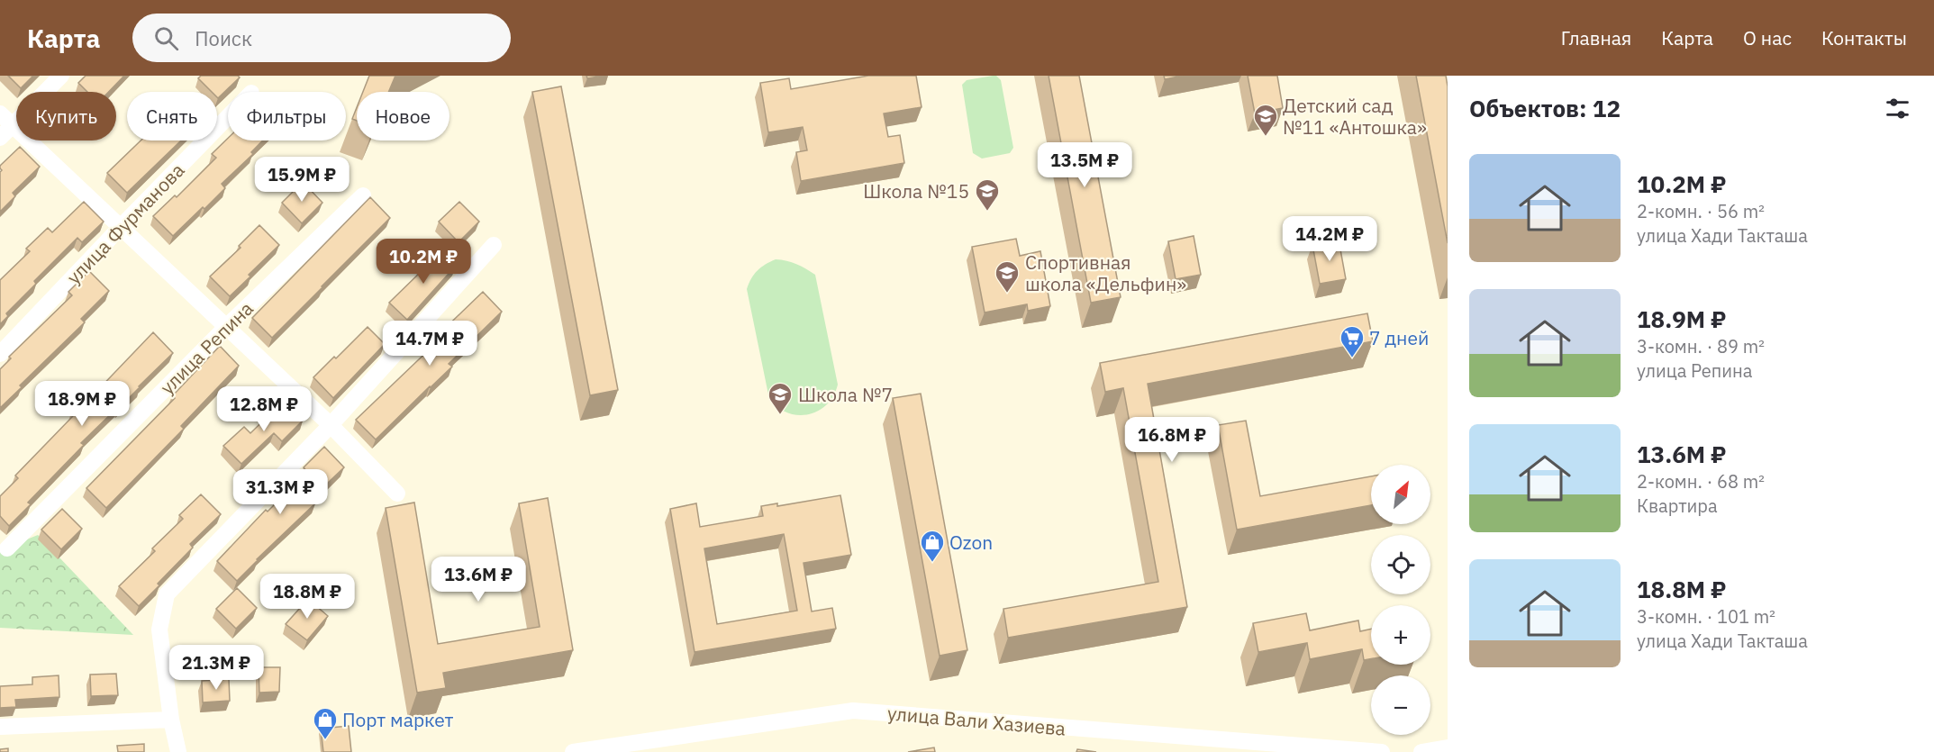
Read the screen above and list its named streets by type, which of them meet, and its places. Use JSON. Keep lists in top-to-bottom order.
{
  "streets": {
    "street": ["улица Фурманова", "улица Репина", "улица Вали Хазиева"]
  },
  "places": {
    "school or university": [
      "Детский сад №11 «Антошка»",
      "Школа №15",
      "Спортивная школа «Дельфин»",
      "Школа №7"
    ],
    "supermarket": ["7 дней"],
    "shop": ["Ozon", "Порт маркет"]
  },
  "north": "top right",
  "page": {
    "header": "Карта",
    "search": "Поиск",
    "nav": [
      "Главная",
      "Карта",
      "О нас",
      "Контакты"
    ],
    "heading": "Объектов: 12",
    "chip": [
      "Купить",
      "Снять",
      "Фильтры",
      "Новое"
    ],
    "list": [
      {
        "name": "10.2M ₽",
        "note": "2-комн. · 56 m² · улица Хади Такташа"
      },
      {
        "name": "18.9M ₽",
        "note": "3-комн. · 89 m² · улица Репина"
      },
      {
        "name": "13.6M ₽",
        "note": "2-комн. · 68 m² · Квартира"
      },
      {
        "name": "18.8M ₽",
        "note": "3-комн. · 101 m² · улица Хади Такташа"
      }
    ],
    "price": [
      "13.5M ₽",
      "15.9M ₽",
      "14.2M ₽",
      "10.2M ₽",
      "14.7M ₽",
      "18.9M ₽",
      "12.8M ₽",
      "16.8M ₽",
      "31.3M ₽",
      "13.6M ₽",
      "18.8M ₽",
      "21.3M ₽"
    ],
    "map_buttons": ["+", "−"]
  }
}
